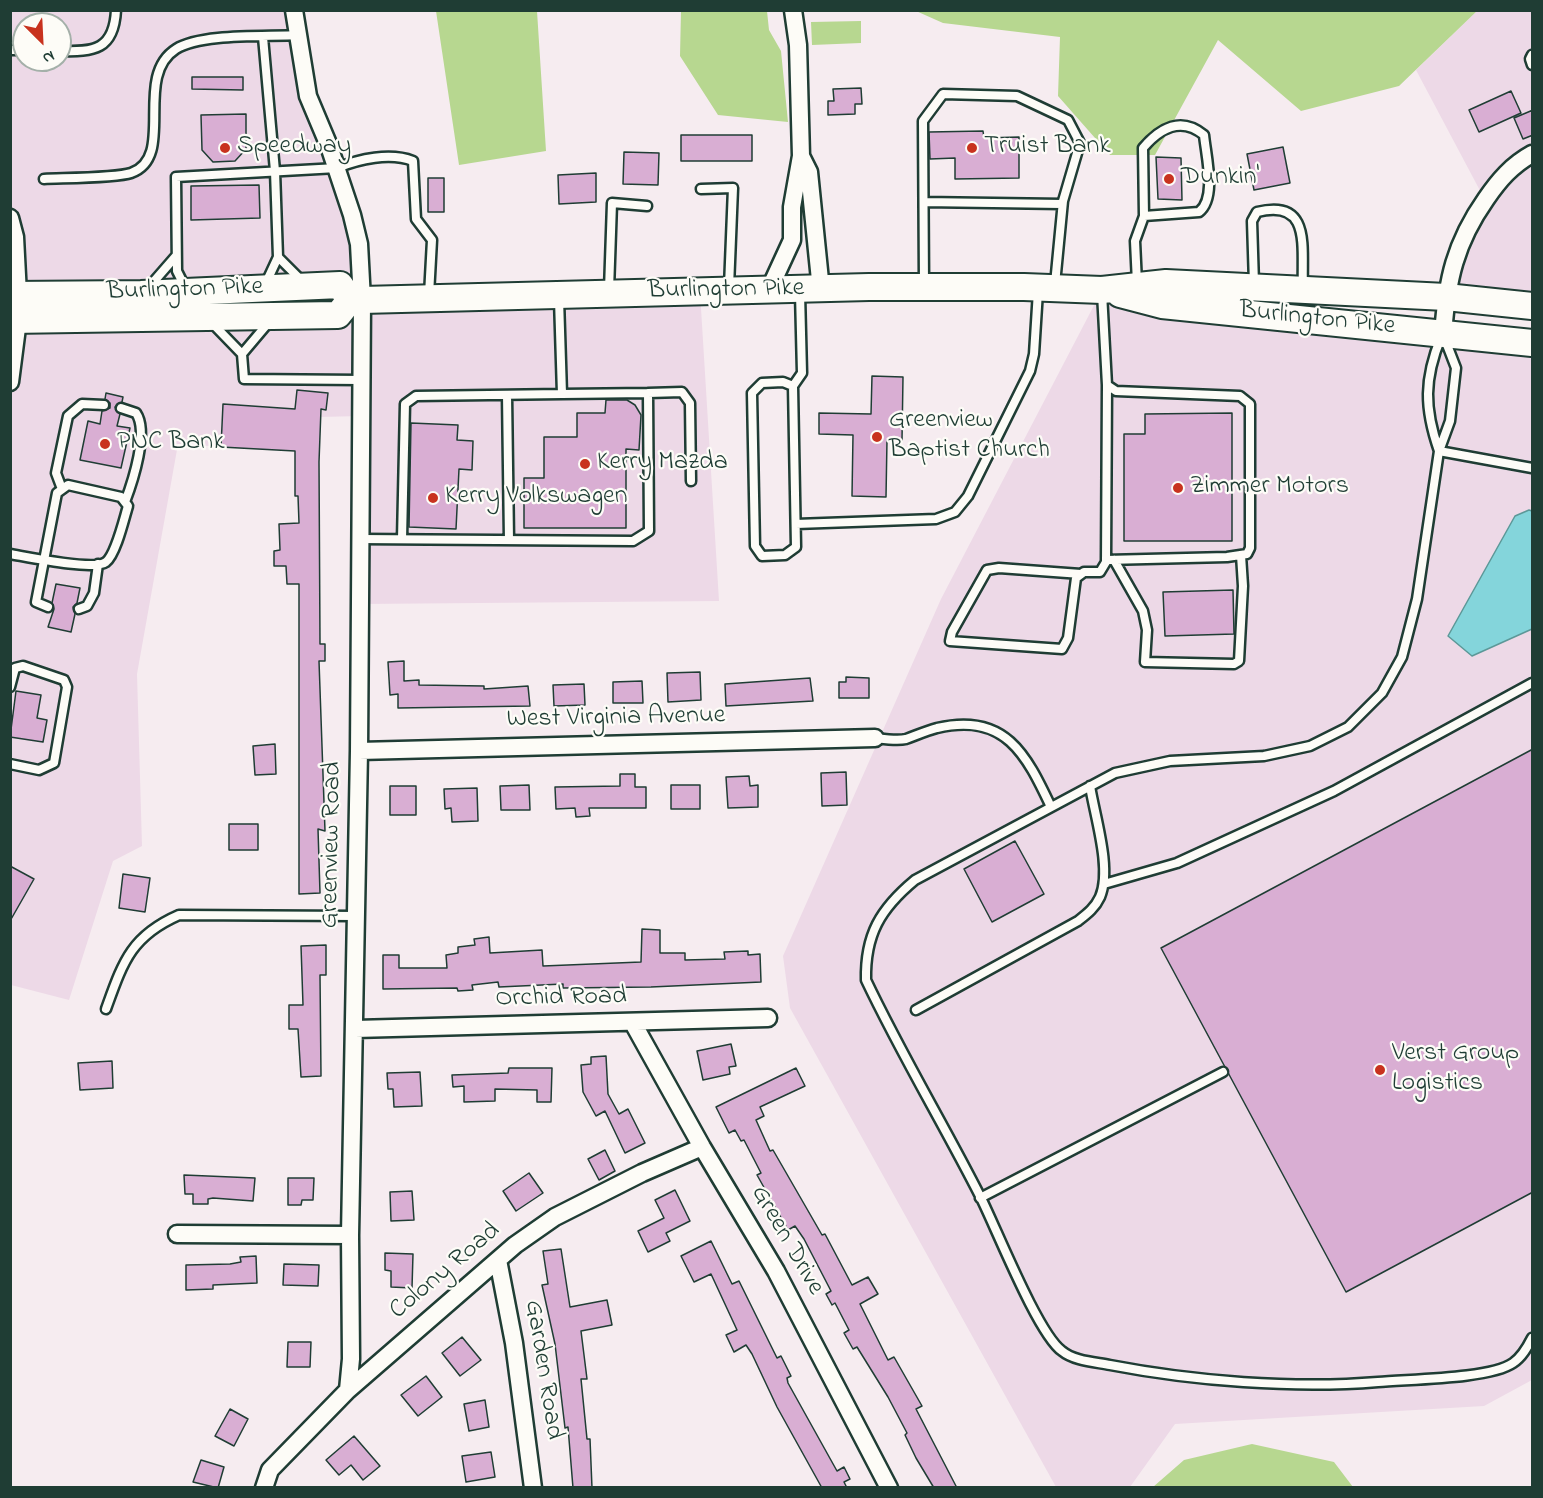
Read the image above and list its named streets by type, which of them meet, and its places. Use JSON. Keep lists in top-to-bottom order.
{
  "streets": {
    "main road": ["Burlington Pike"],
    "street": [
      "West Virginia Avenue",
      "Greenview Road",
      "Orchid Road",
      "Green Drive",
      "Colony Road",
      "Garden Road"
    ]
  },
  "crossings": [
    ["Burlington Pike", "Greenview Road"],
    ["West Virginia Avenue", "Greenview Road"],
    ["Greenview Road", "Orchid Road"],
    ["Greenview Road", "Colony Road"],
    ["Orchid Road", "Green Drive"],
    ["Green Drive", "Colony Road"],
    ["Colony Road", "Garden Road"]
  ],
  "places": [
    "Speedway",
    "Truist Bank",
    "Dunkin'",
    "Greenview Baptist Church",
    "PNC Bank",
    "Kerry Mazda",
    "Zimmer Motors",
    "Kerry Volkswagen",
    "Verst Group Logistics"
  ],
  "north": "bottom right"
}
